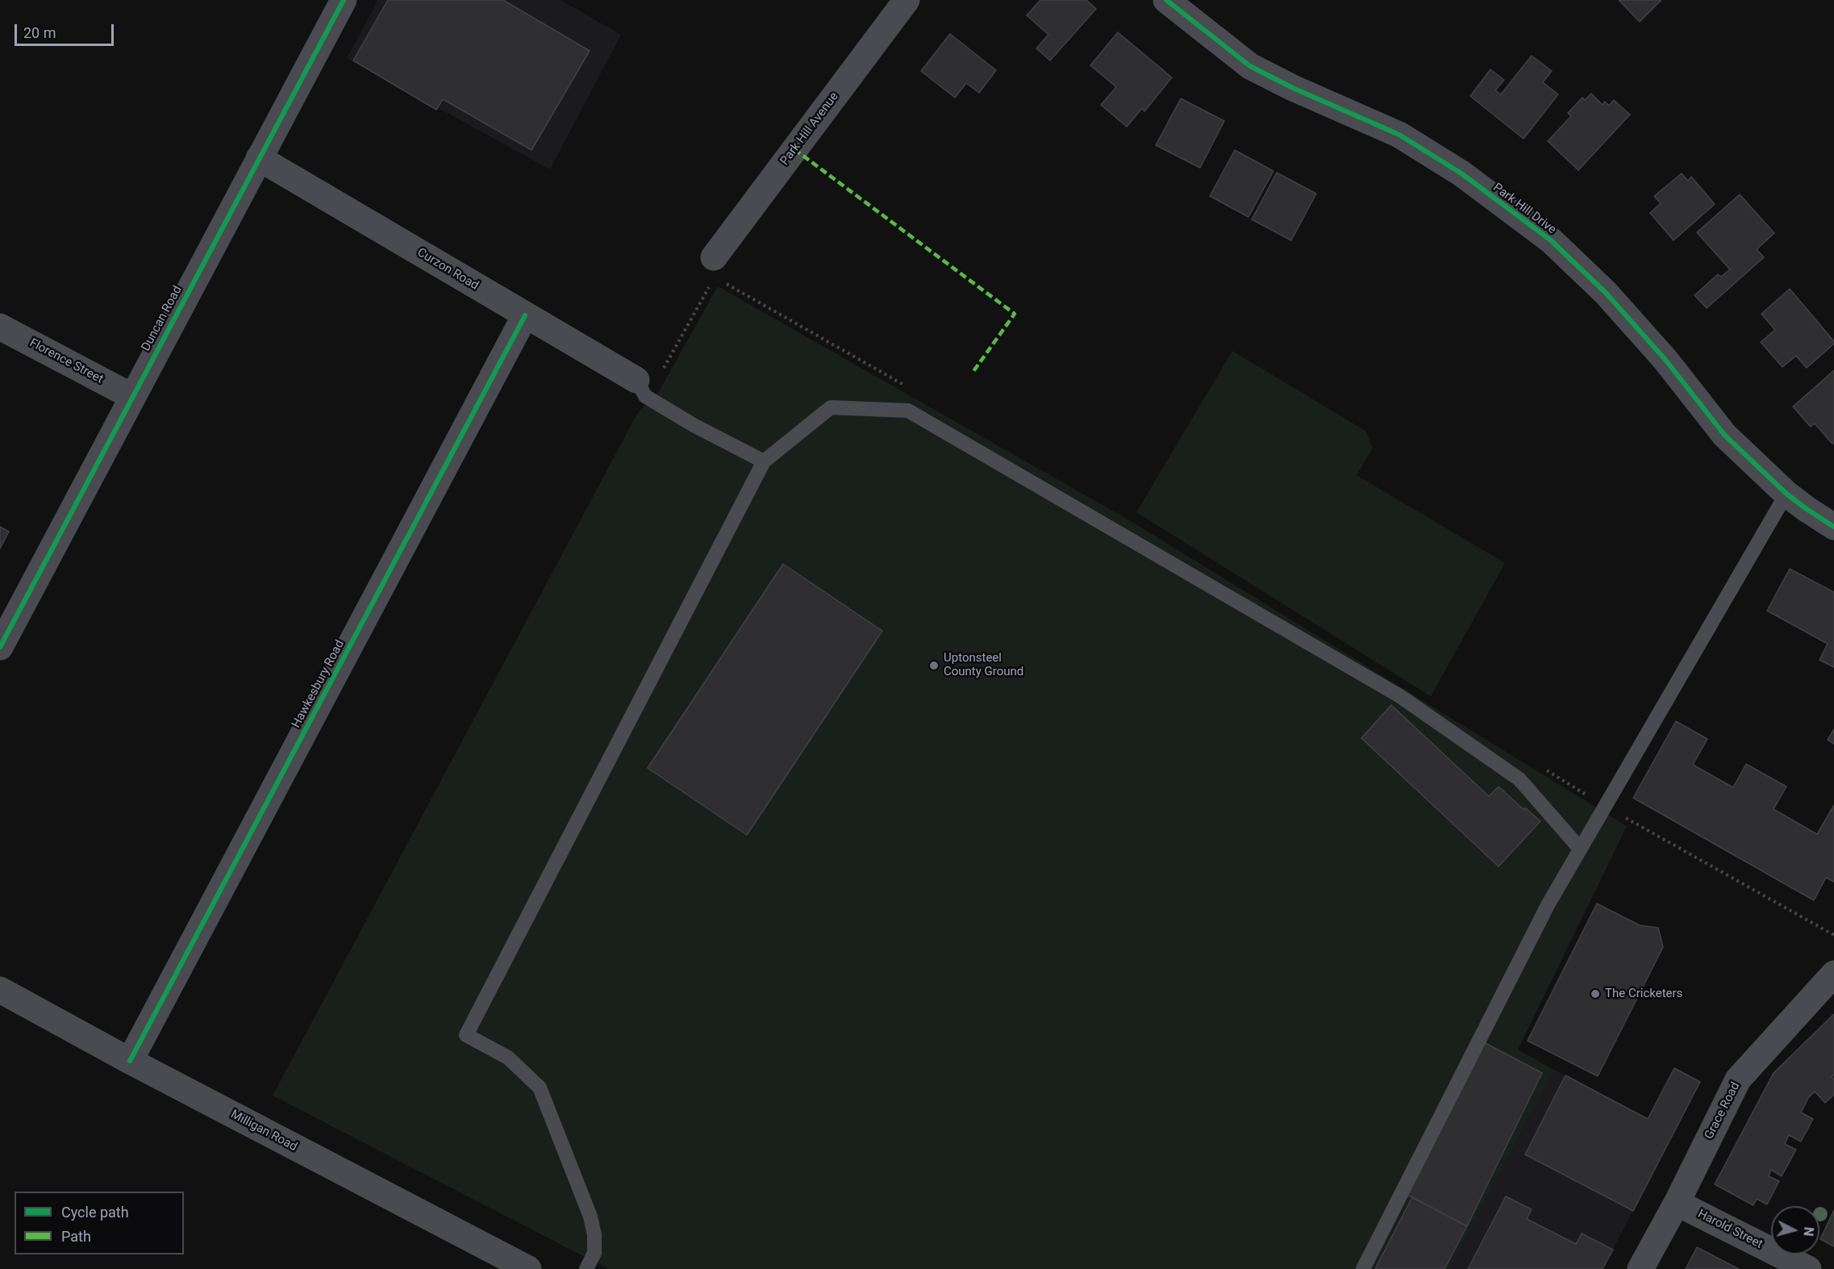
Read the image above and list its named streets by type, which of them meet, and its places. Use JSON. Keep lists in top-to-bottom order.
{
  "streets": {
    "street": [
      "Park Hill Avenue",
      "Park Hill Drive",
      "Curzon Road",
      "Duncan Road",
      "Florence Street",
      "Hawkesbury Road",
      "Grace Road",
      "Milligan Road",
      "Harold Street"
    ]
  },
  "crossings": [
    ["Curzon Road", "Duncan Road"],
    ["Curzon Road", "Hawkesbury Road"],
    ["Duncan Road", "Florence Street"],
    ["Hawkesbury Road", "Milligan Road"],
    ["Grace Road", "Harold Street"]
  ],
  "places": ["Uptonsteel County Ground", "The Cricketers"],
  "legend": ["Cycle path", "Path"],
  "scale_bar": "20 m",
  "north": "right"
}
